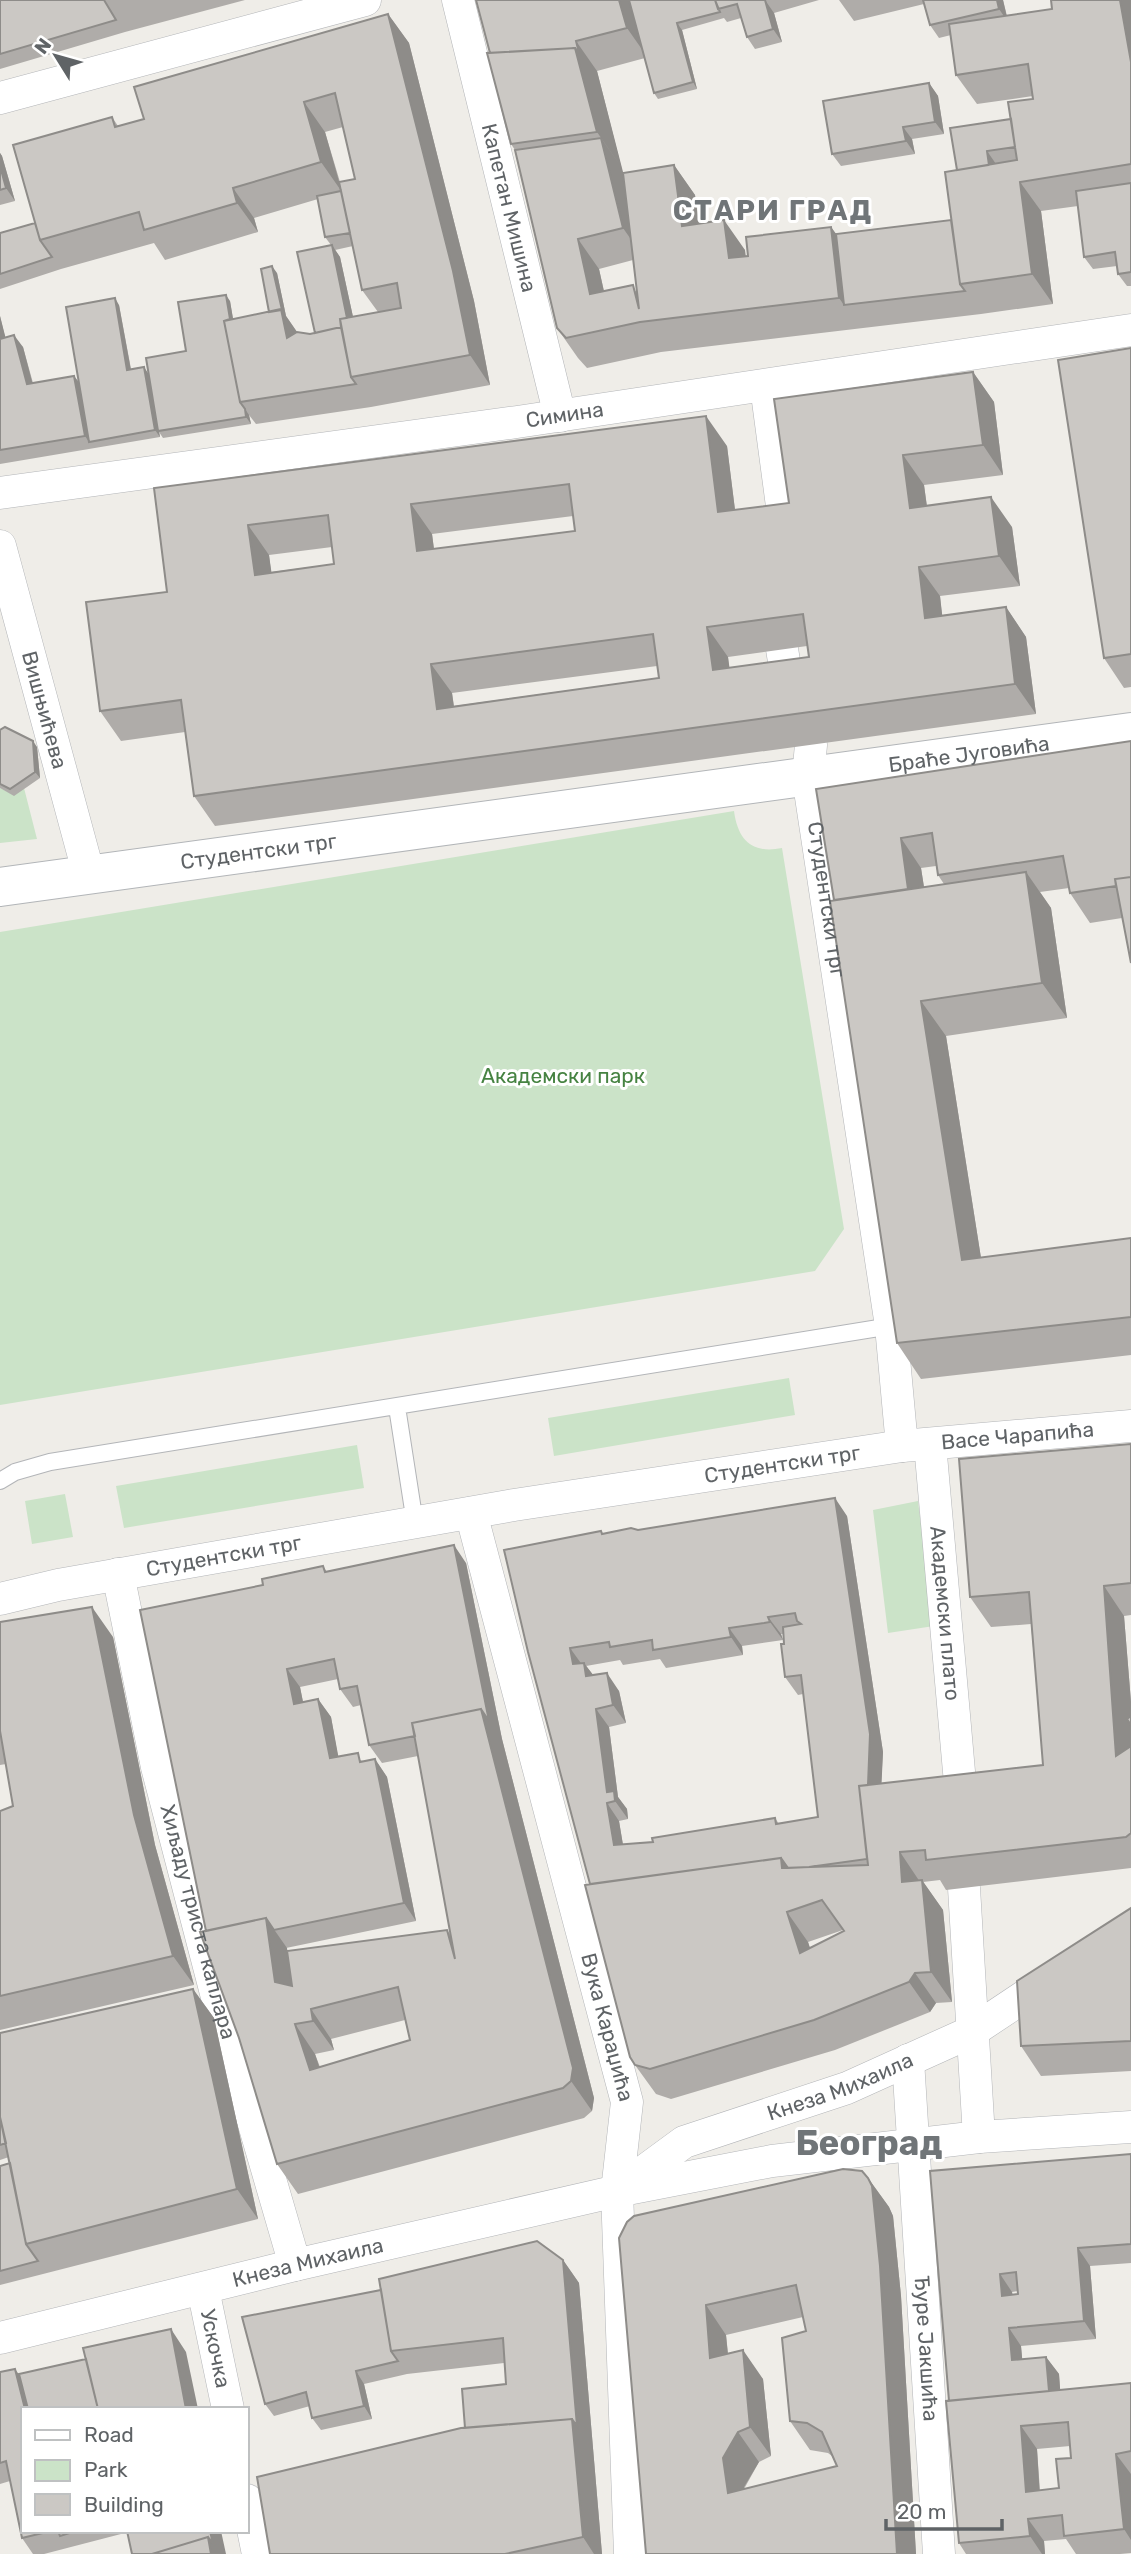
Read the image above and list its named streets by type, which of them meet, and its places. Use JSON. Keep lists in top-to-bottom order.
{
  "streets": {
    "street": [
      "Капетан Мишина",
      "Симина",
      "Вишњићева",
      "Браће Југовића",
      "Студентски трг",
      "Васе Чарапића",
      "Академски плато",
      "Хиљаду триста каплара",
      "Вука Караџића",
      "Кнеза Михаила",
      "Ускочка",
      "Ђуре Јакшића"
    ]
  },
  "crossings": [
    ["Капетан Мишина", "Симина"],
    ["Вишњићева", "Студентски трг"],
    ["Браће Југовића", "Студентски трг"],
    ["Студентски трг", "Васе Чарапића"],
    ["Студентски трг", "Академски плато"],
    ["Студентски трг", "Хиљаду триста каплара"],
    ["Студентски трг", "Вука Караџића"],
    ["Васе Чарапића", "Академски плато"],
    ["Хиљаду триста каплара", "Кнеза Михаила"],
    ["Вука Караџића", "Кнеза Михаила"],
    ["Кнеза Михаила", "Ускочка"],
    ["Кнеза Михаила", "Ђуре Јакшића"]
  ],
  "districts": ["СТАРИ ГРАД", "Београд"],
  "parks": ["Академски парк"],
  "legend": ["Road", "Park", "Building"],
  "scale_bar": "20 m",
  "north": "top left"
}
